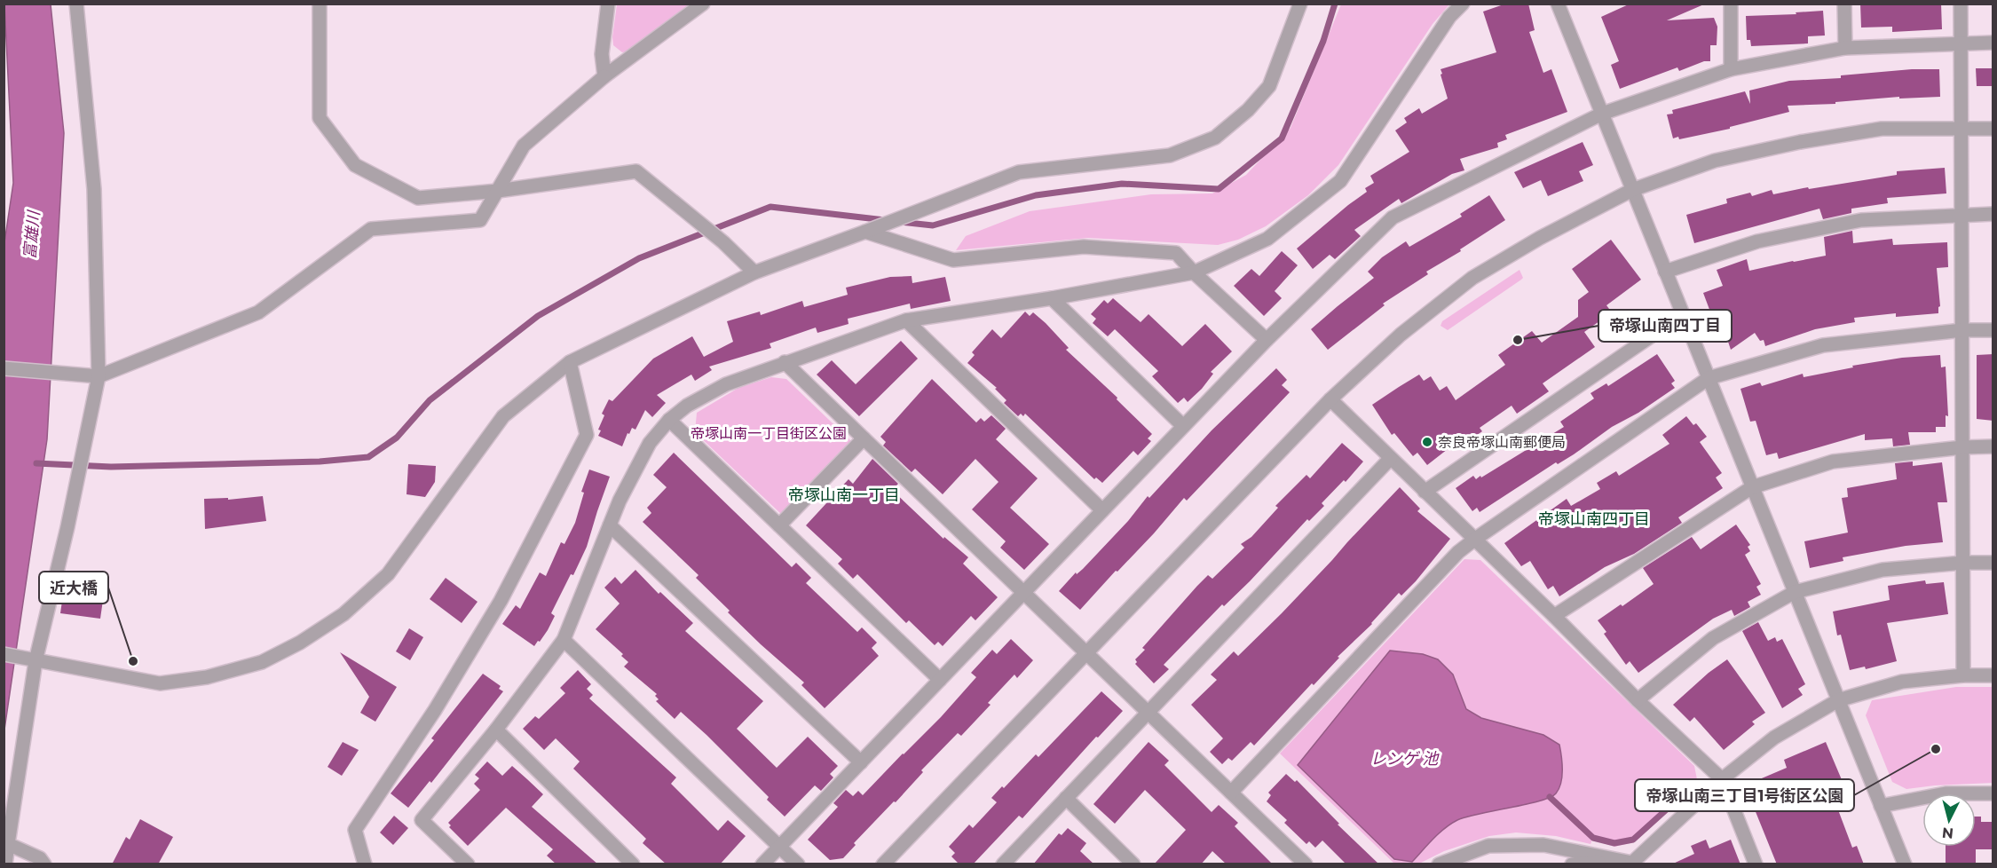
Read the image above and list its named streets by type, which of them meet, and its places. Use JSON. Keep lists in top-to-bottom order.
{
  "districts": ["帝塚山南一丁目", "帝塚山南四丁目"],
  "water": ["富雄川", "レンゲ 池"],
  "parks": ["帝塚山南一丁目街区公園"],
  "places": [
    "帝塚山南四丁目",
    "奈良帝塚山南郵便局",
    "近大橋",
    "帝塚山南三丁目1号街区公園"
  ],
  "north": "bottom"
}
